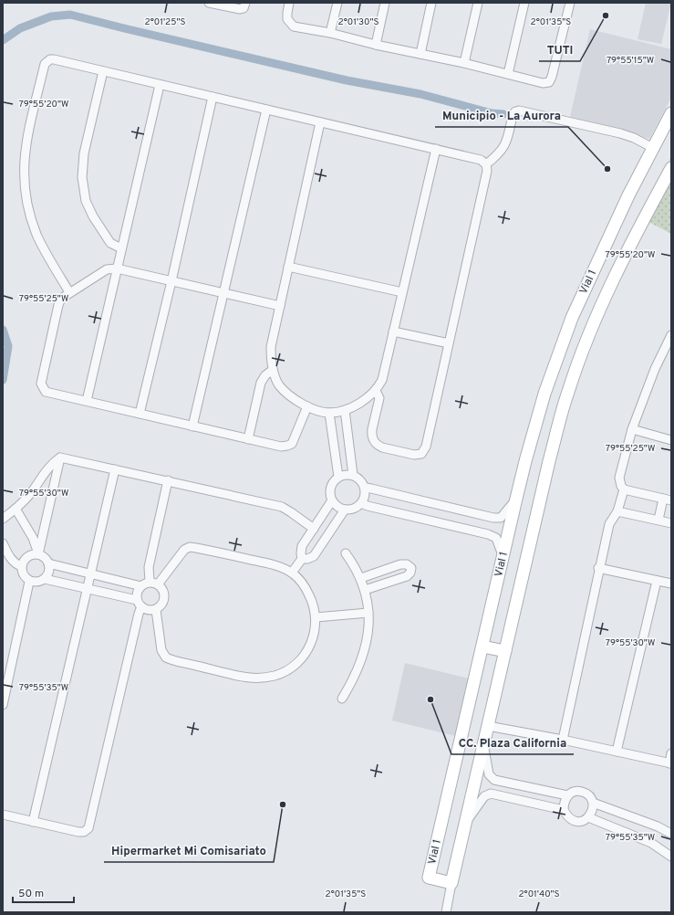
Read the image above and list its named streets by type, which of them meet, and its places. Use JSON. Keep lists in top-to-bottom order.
{
  "streets": {
    "street": ["Vial 1"]
  },
  "places": [
    "TUTI",
    "Municipio - La Aurora",
    "CC. Plaza California",
    "Hipermarket Mi Comisariato"
  ],
  "scale_bar": "50 m",
  "coordinates": [
    "2°01'25\"S",
    "2°01'30\"S",
    "2°01'35\"S",
    "79°55'15\"W",
    "79°55'20\"W",
    "79°55'25\"W",
    "79°55'30\"W",
    "79°55'35\"W",
    "2°01'40\"S"
  ]
}
